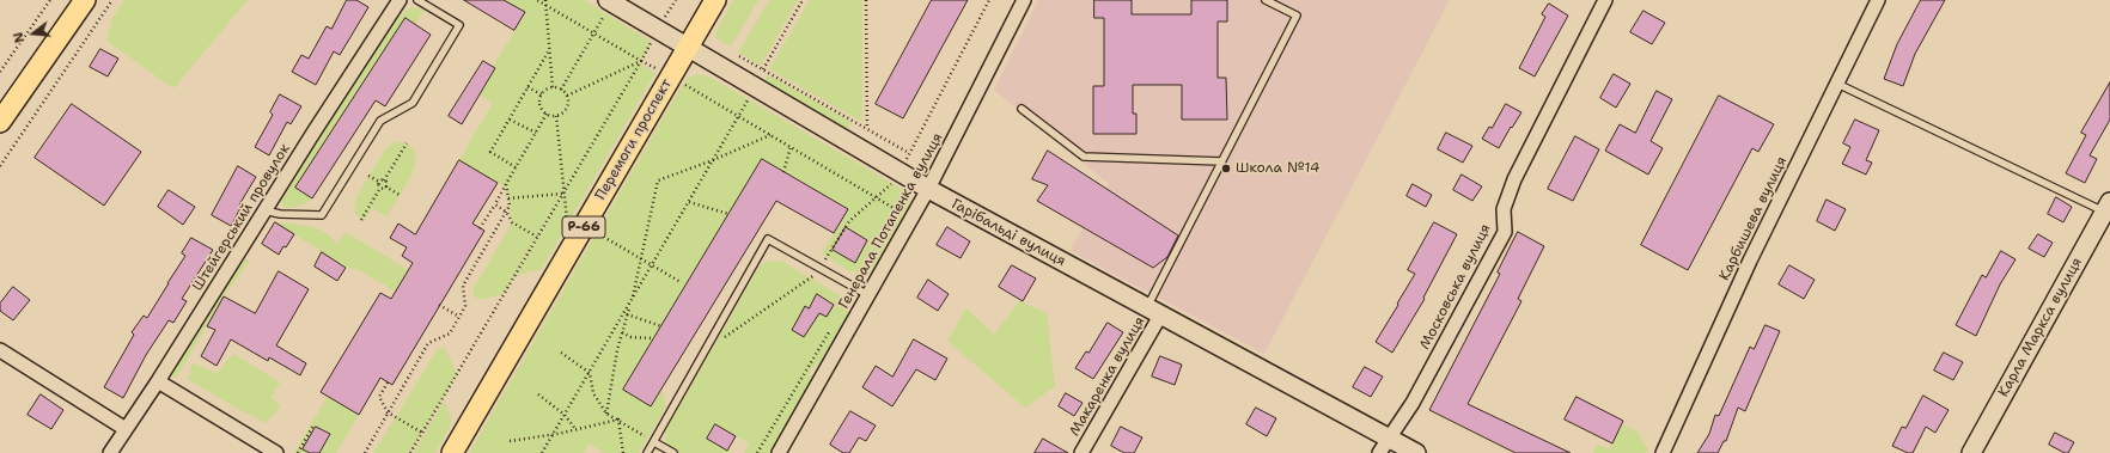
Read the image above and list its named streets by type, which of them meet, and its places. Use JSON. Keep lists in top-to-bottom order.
{
  "streets": {
    "main road": ["Перемоги проспект", "Р-66"],
    "street": [
      "Штейгерський провулок",
      "Карбишева вулиця",
      "Генерала Потапенка вулиця",
      "Гарібальді вулиця",
      "Московська вулиця",
      "Карла Маркса вулиця",
      "Макаренка вулиця"
    ]
  },
  "crossings": [
    ["Перемоги проспект", "Гарібальді вулиця"],
    ["Генерала Потапенка вулиця", "Гарібальді вулиця"],
    ["Гарібальді вулиця", "Московська вулиця"],
    ["Гарібальді вулиця", "Макаренка вулиця"]
  ],
  "places": ["Школа №14"],
  "north": "left"
}
